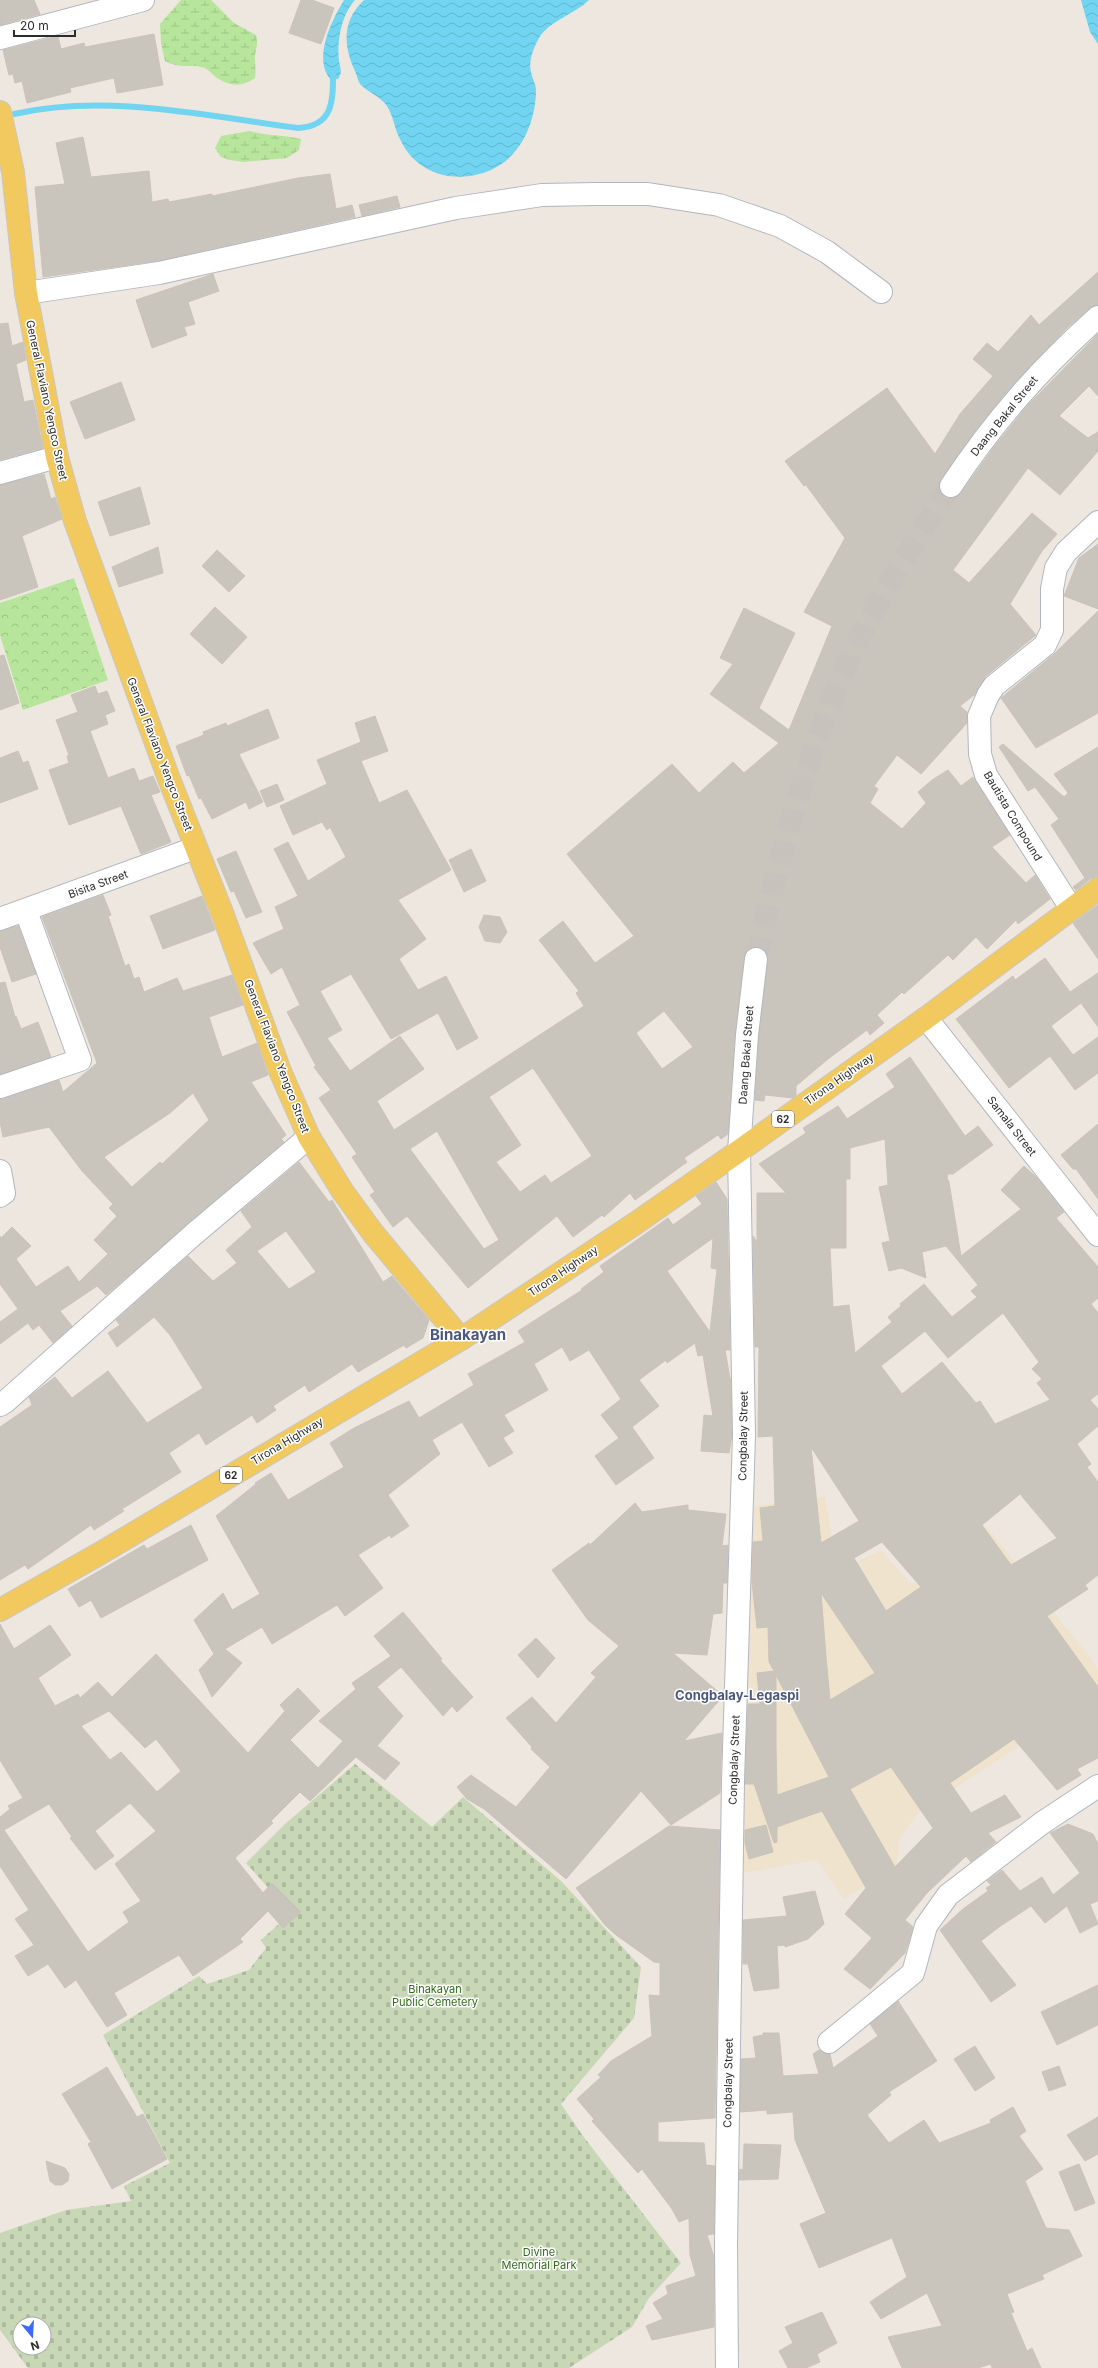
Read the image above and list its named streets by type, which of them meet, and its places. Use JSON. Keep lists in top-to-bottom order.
{
  "streets": {
    "main road": ["General Flaviano Yengco Street", "Tirona Highway", "62"],
    "street": [
      "Daang Bakal Street",
      "Bautista Compound",
      "Bisita Street",
      "Samala Street",
      "Congbalay Street"
    ]
  },
  "crossings": [
    ["General Flaviano Yengco Street", "Bisita Street"],
    ["General Flaviano Yengco Street", "Tirona Highway"],
    ["Daang Bakal Street", "Tirona Highway"],
    ["Daang Bakal Street", "Congbalay Street"],
    ["Bautista Compound", "Tirona Highway"],
    ["Tirona Highway", "Samala Street"],
    ["Tirona Highway", "Congbalay Street"]
  ],
  "districts": ["Binakayan", "Congbalay-Legaspi"],
  "parks": ["Binakayan Public Cemetery", "Divine Memorial Park"],
  "scale_bar": "20 m",
  "north": "bottom"
}
